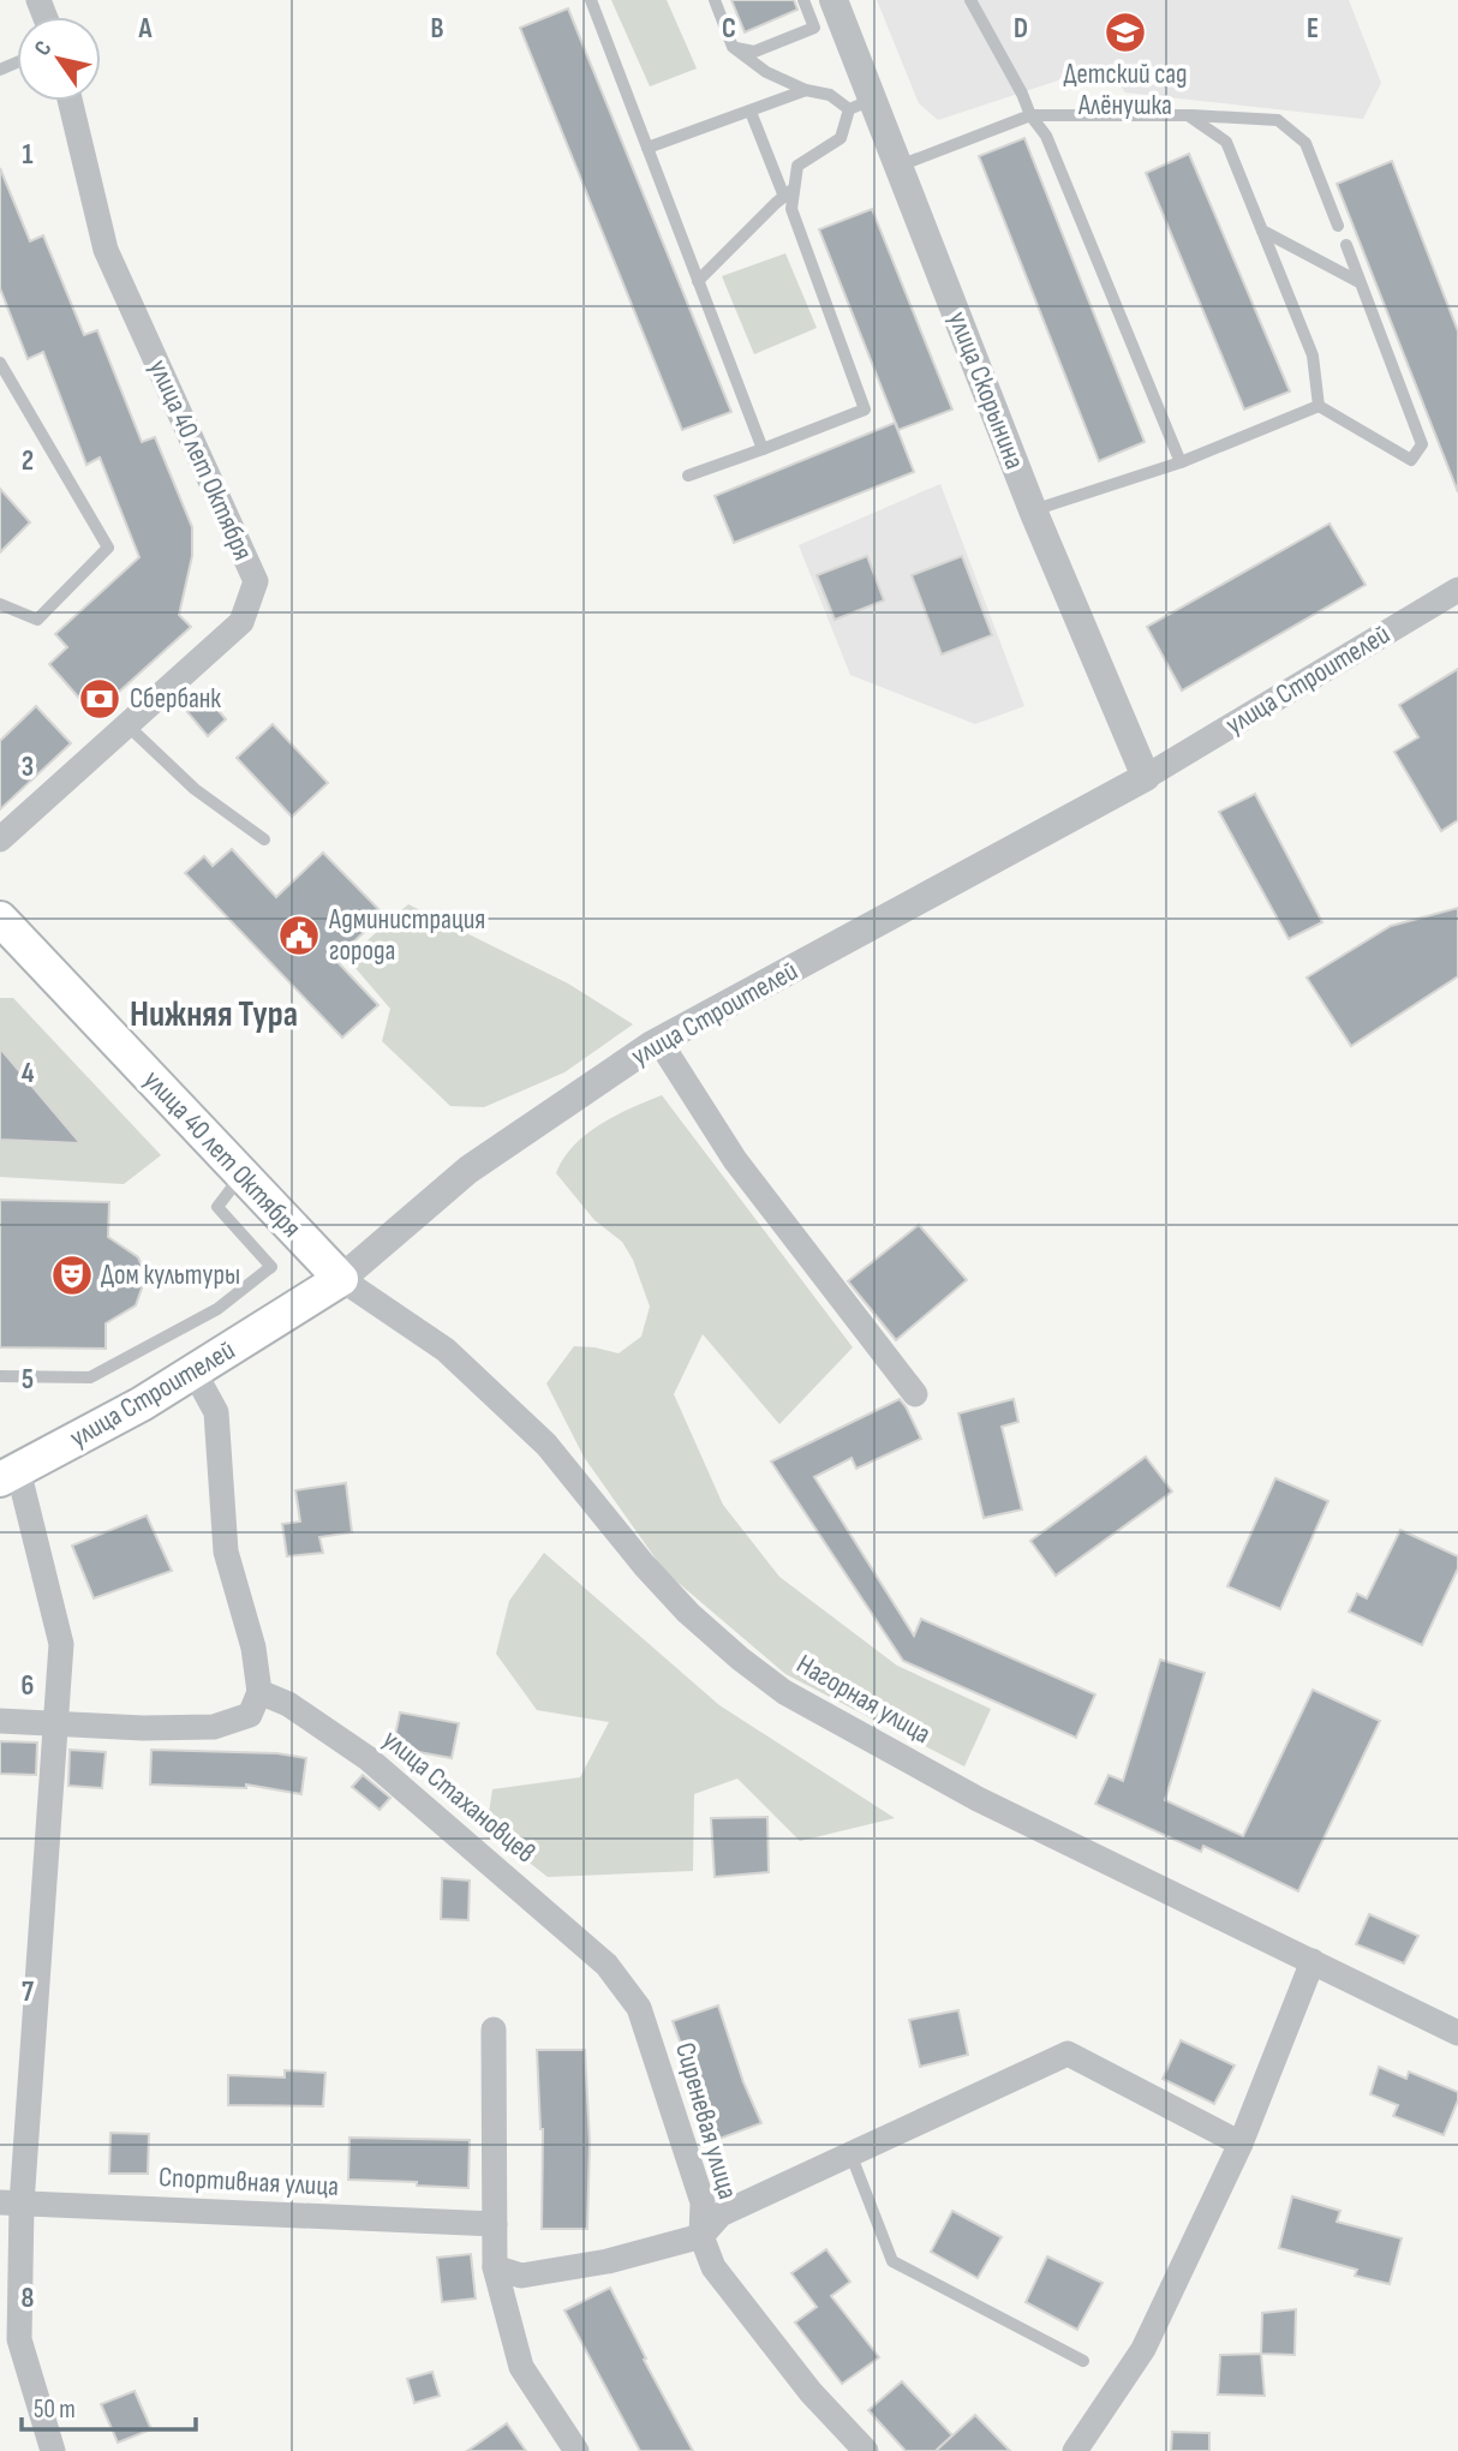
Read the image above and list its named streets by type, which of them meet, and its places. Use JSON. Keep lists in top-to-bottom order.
{
  "streets": {
    "main road": ["улица 40 лет Октября", "улица Строителей"],
    "street": [
      "улица Скорынина",
      "Нагорная улица",
      "улица Стахановцев",
      "Сиреневая улица",
      "Спортивная улица"
    ]
  },
  "crossings": [
    ["улица Скорынина", "улица Строителей"],
    ["улица 40 лет Октября", "улица Строителей"],
    ["улица 40 лет Октября", "Нагорная улица"],
    ["улица Строителей", "Нагорная улица"],
    ["улица Стахановцев", "Сиреневая улица"]
  ],
  "districts": ["Нижняя Тура"],
  "places": {
    "school or university": ["Детский сад Алёнушка"],
    "bank": ["Сбербанк"],
    "public building": ["Администрация города"],
    "theatre": ["Дом культуры"]
  },
  "scale_bar": "50 m",
  "north": "top left",
  "grid": {
    "columns": [
      "A",
      "B",
      "C",
      "D",
      "E"
    ],
    "rows": [
      "1",
      "2",
      "3",
      "4",
      "5",
      "6",
      "7",
      "8"
    ]
  }
}
